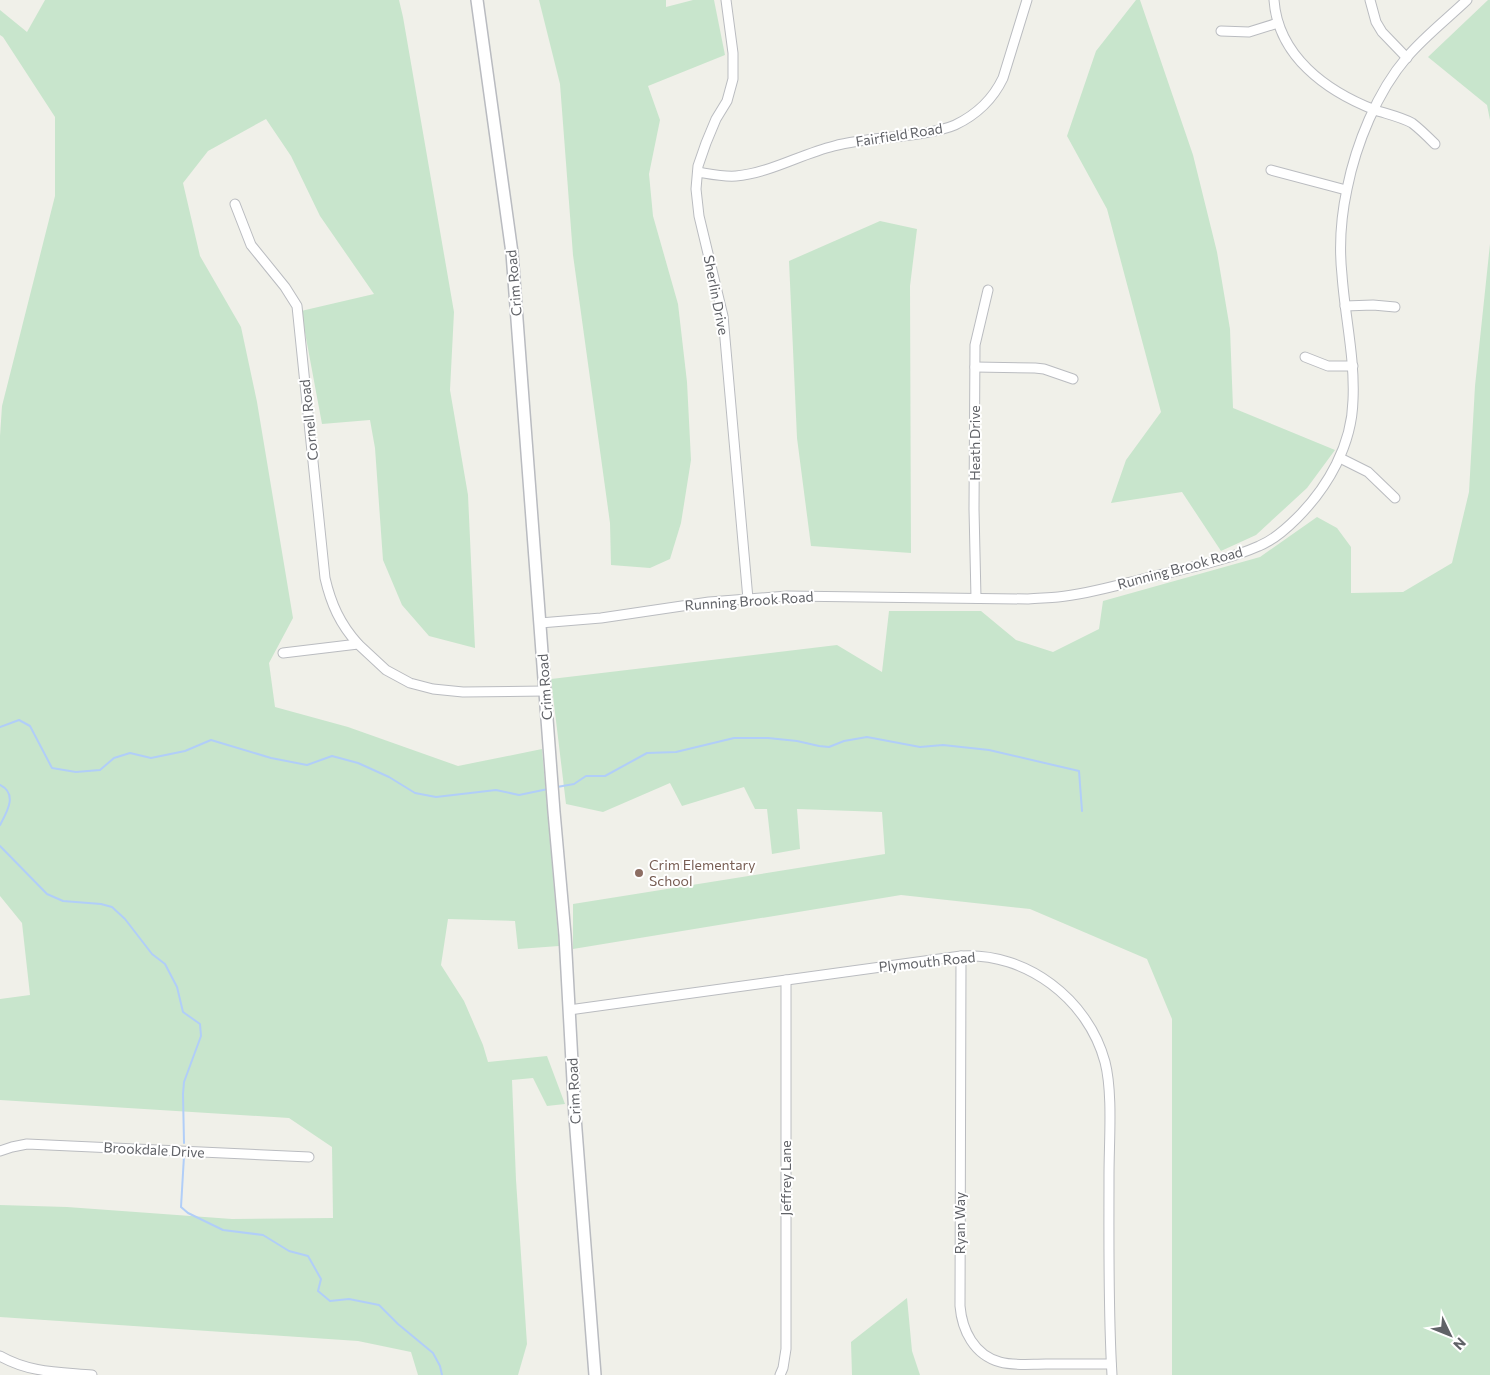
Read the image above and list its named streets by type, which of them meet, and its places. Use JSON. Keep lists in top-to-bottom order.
{
  "streets": {
    "street": [
      "Fairfield Road",
      "Crim Road",
      "Sherlin Drive",
      "Cornell Road",
      "Heath Drive",
      "Running Brook Road",
      "Plymouth Road",
      "Brookdale Drive",
      "Jeffrey Lane",
      "Ryan Way"
    ]
  },
  "crossings": [
    ["Fairfield Road", "Sherlin Drive"],
    ["Crim Road", "Cornell Road"],
    ["Crim Road", "Running Brook Road"],
    ["Crim Road", "Plymouth Road"],
    ["Sherlin Drive", "Running Brook Road"],
    ["Heath Drive", "Running Brook Road"],
    ["Plymouth Road", "Jeffrey Lane"],
    ["Plymouth Road", "Ryan Way"]
  ],
  "places": ["Crim Elementary School"],
  "north": "bottom right"
}
